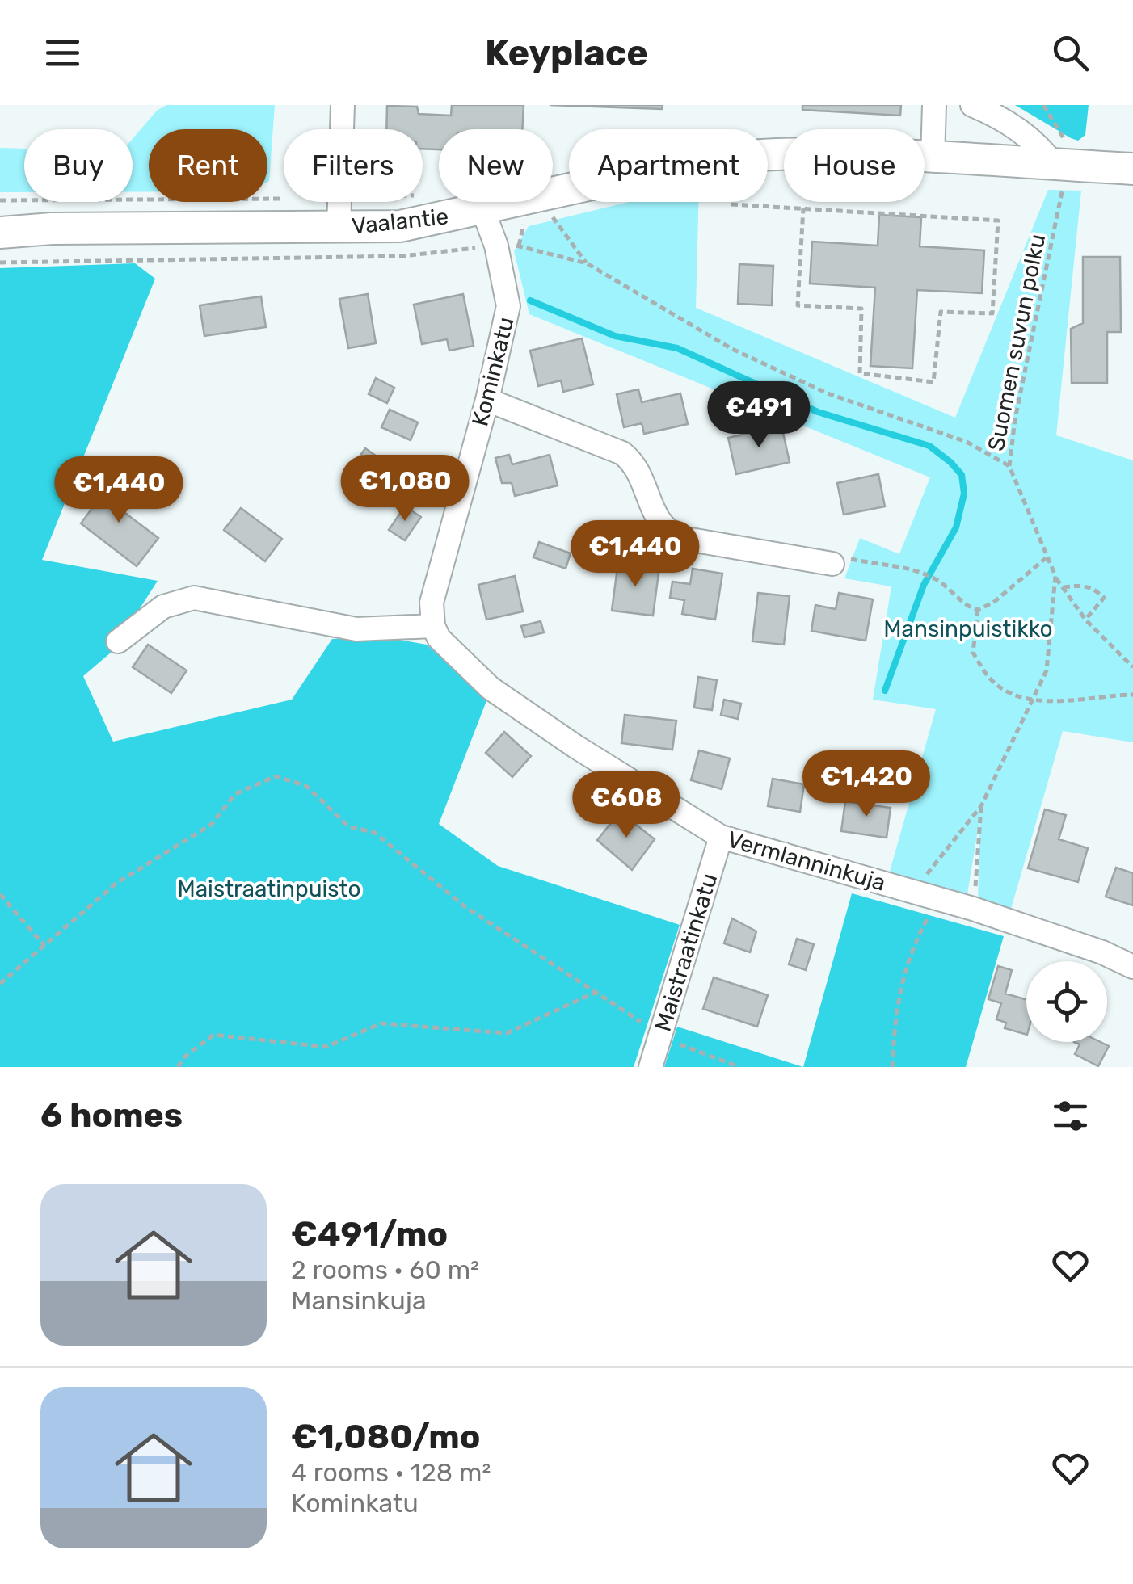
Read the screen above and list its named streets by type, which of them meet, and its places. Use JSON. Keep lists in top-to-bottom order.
{
  "streets": {
    "street": [
      "Vaalantie",
      "Kominkatu",
      "Vermlanninkuja",
      "Maistraatinkatu"
    ],
    "path": ["Suomen suvun polku"]
  },
  "crossings": [
    ["Vaalantie", "Suomen suvun polku"],
    ["Vaalantie", "Kominkatu"],
    ["Kominkatu", "Vermlanninkuja"],
    ["Vermlanninkuja", "Maistraatinkatu"]
  ],
  "parks": ["Mansinpuistikko", "Maistraatinpuisto"],
  "page": {
    "header": "Keyplace",
    "chip": [
      "Buy",
      "Rent",
      "Filters",
      "New",
      "Apartment",
      "House"
    ],
    "price": [
      "€491",
      "€1,080",
      "€1,440",
      "€1,440",
      "€1,420",
      "€608"
    ],
    "heading": "6 homes",
    "list": [
      {
        "name": "€491/mo",
        "note": "2 rooms · 60 m² · Mansinkuja"
      },
      {
        "name": "€1,080/mo",
        "note": "4 rooms · 128 m² · Kominkatu"
      }
    ]
  }
}
